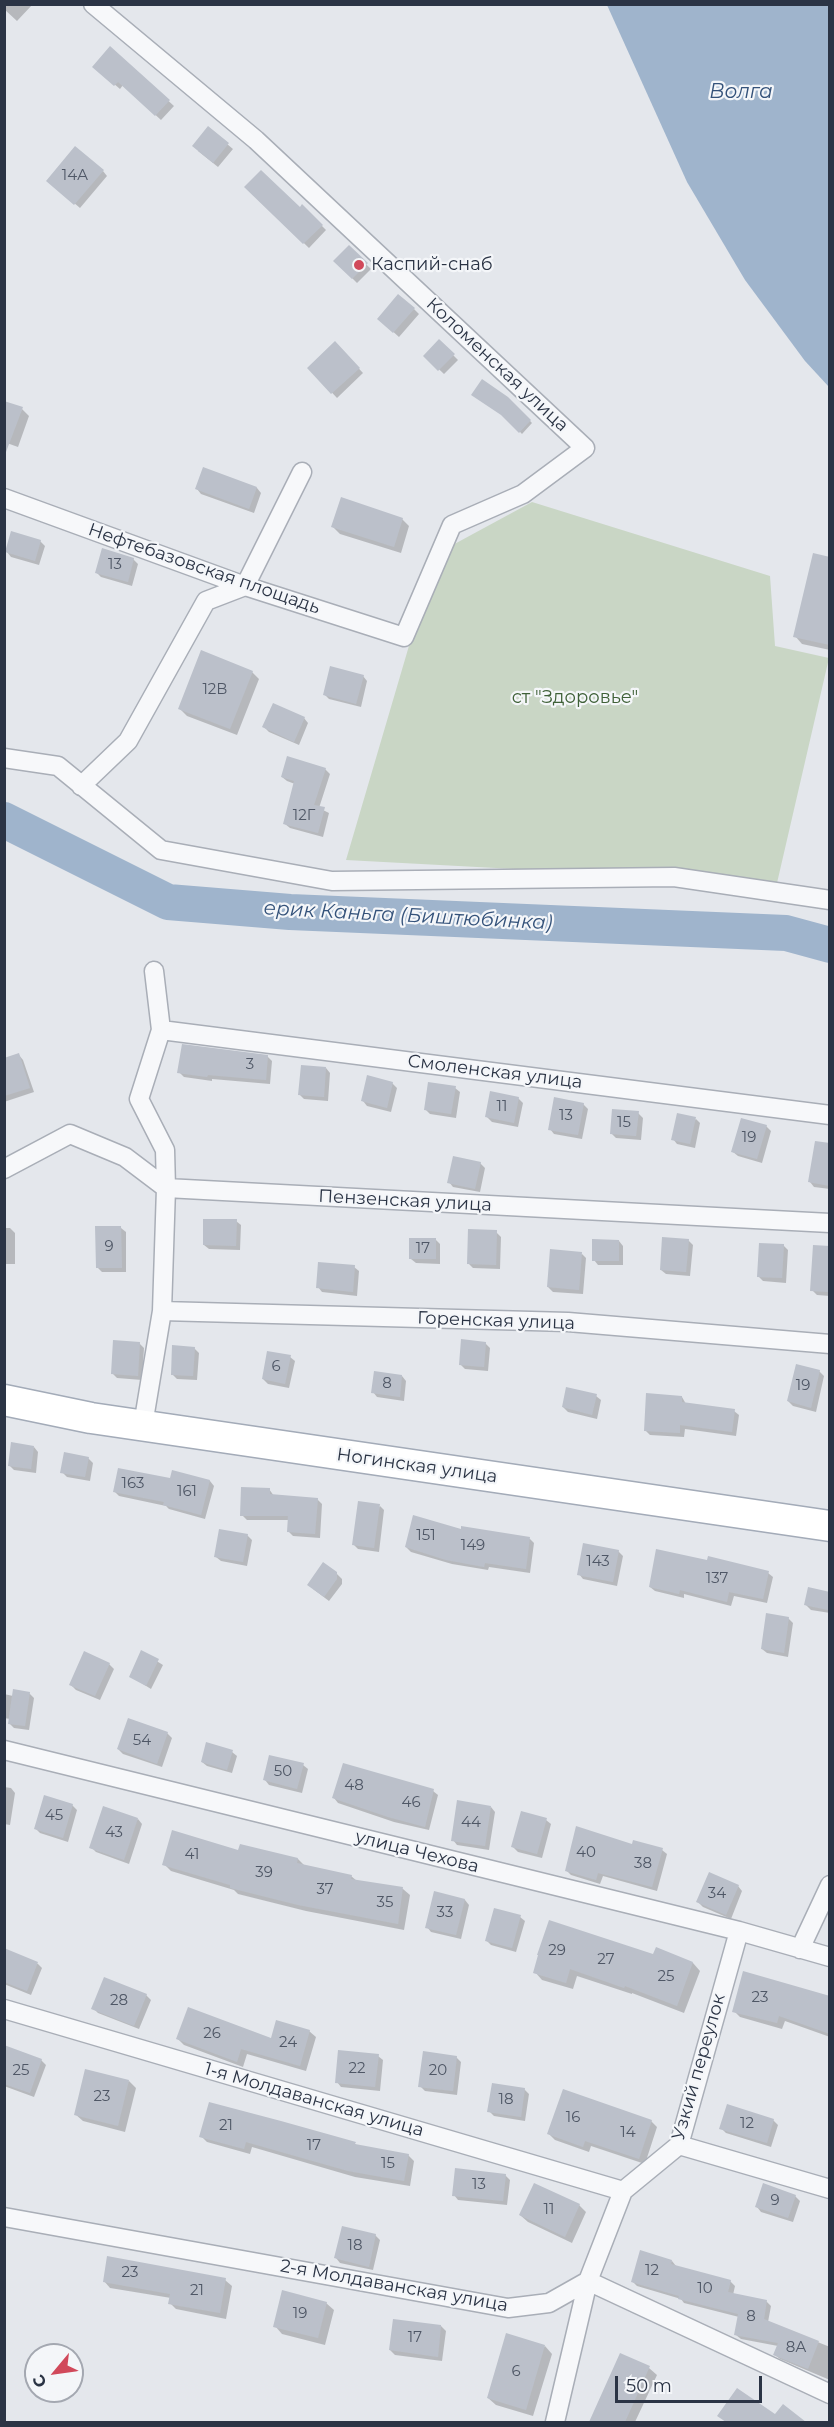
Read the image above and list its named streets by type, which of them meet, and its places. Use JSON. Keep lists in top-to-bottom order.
{
  "streets": {
    "main road": ["Ногинская улица"],
    "street": [
      "Коломенская улица",
      "Нефтебазовская площадь",
      "Смоленская улица",
      "Пензенская улица",
      "Горенская улица",
      "улица Чехова",
      "Узкий переулок",
      "1-я Молдаванская улица",
      "2-я Молдаванская улица"
    ]
  },
  "crossings": [
    ["Коломенская улица", "Нефтебазовская площадь"],
    ["улица Чехова", "Узкий переулок"],
    ["Узкий переулок", "1-я Молдаванская улица"],
    ["Узкий переулок", "2-я Молдаванская улица"]
  ],
  "water": ["Волга", "ерик Каньга (Биштюбинка)"],
  "parks": ["ст \"Здоровье\""],
  "places": ["Каспий-снаб"],
  "house_numbers": [
    "14А",
    "13",
    "12В",
    "12Г",
    "3",
    "11",
    "13",
    "15",
    "19",
    "9",
    "17",
    "6",
    "8",
    "19",
    "163",
    "161",
    "151",
    "149",
    "143",
    "137",
    "54",
    "50",
    "48",
    "46",
    "45",
    "44",
    "43",
    "40",
    "41",
    "38",
    "39",
    "37",
    "34",
    "35",
    "33",
    "29",
    "27",
    "25",
    "23",
    "28",
    "26",
    "24",
    "22",
    "25",
    "20",
    "23",
    "18",
    "16",
    "12",
    "21",
    "14",
    "17",
    "15",
    "13",
    "9",
    "11",
    "18",
    "12",
    "23",
    "10",
    "21",
    "19",
    "8",
    "17",
    "8А",
    "6"
  ],
  "scale_bar": "50 m",
  "north": "bottom left"
}
